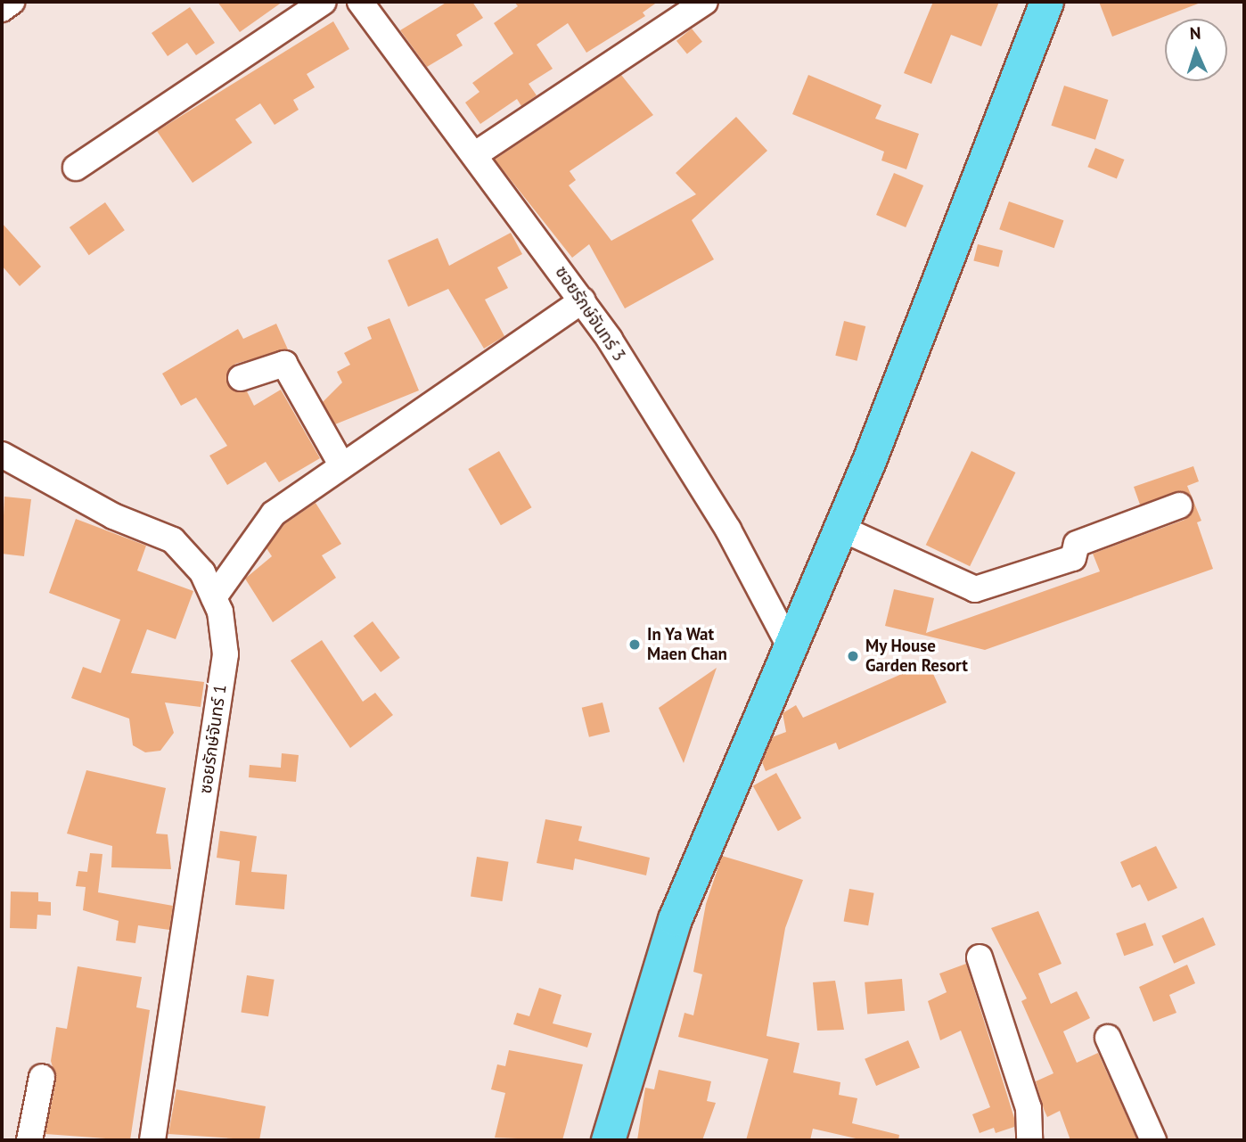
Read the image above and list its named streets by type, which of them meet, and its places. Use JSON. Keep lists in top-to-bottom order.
{
  "streets": {
    "street": ["ซอยรักษ์จันทร์ 3", "ซอยรักษ์จันทร์ 1"]
  },
  "places": ["In Ya Wat Maen Chan", "My House Garden Resort"],
  "north": "top"
}
